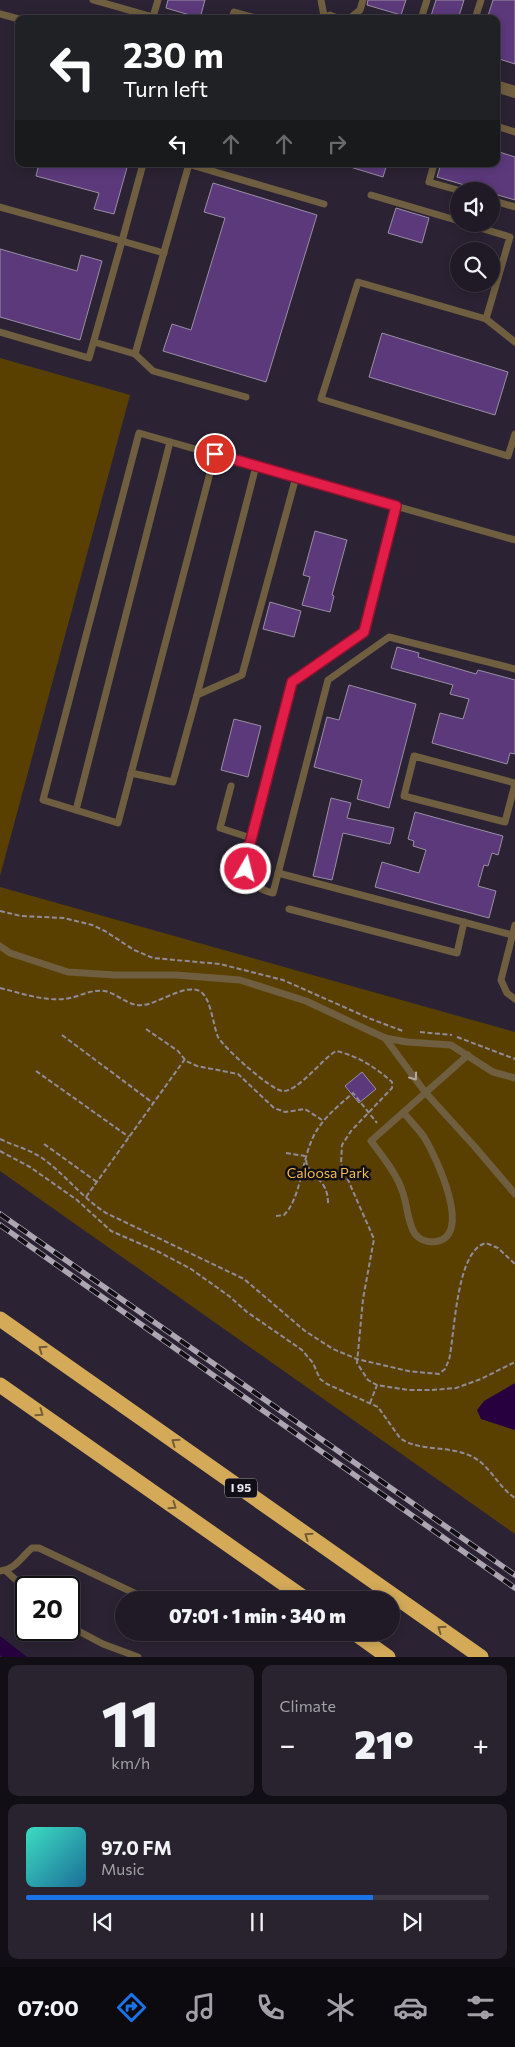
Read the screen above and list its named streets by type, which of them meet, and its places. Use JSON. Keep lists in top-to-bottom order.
{
  "streets": {
    "highway": ["I 95"]
  },
  "parks": ["Caloosa Park"],
  "page": {
    "turn": ["230 m", "Turn left"],
    "limit": "20",
    "trip": "07:01 · 1 min · 340 m",
    "tile": [
      ["11", "km/h"],
      "Climate"
    ],
    "heat": ["−", "21°", "+"],
    "song": ["97.0 FM", "Music"],
    "tabs": "07:00"
  }
}
